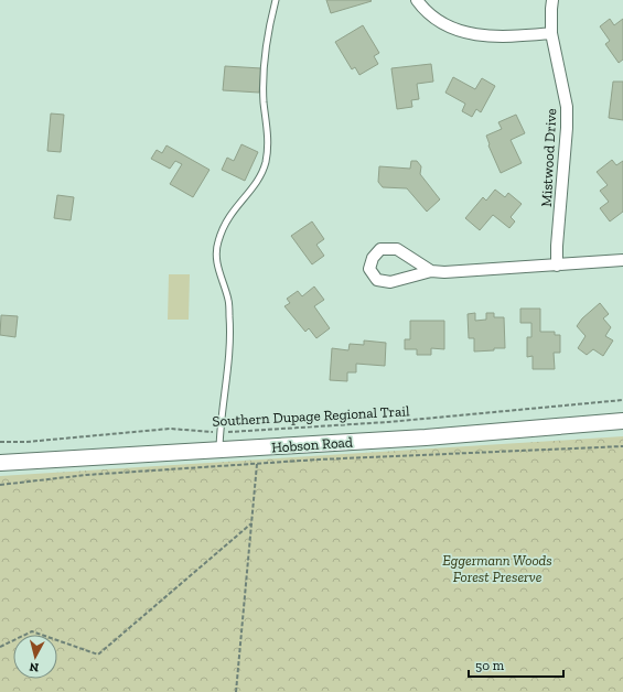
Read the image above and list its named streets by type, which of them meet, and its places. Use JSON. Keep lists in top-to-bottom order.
{
  "streets": {
    "main road": ["Hobson Road"],
    "street": ["Mistwood Drive"],
    "path": ["Southern Dupage Regional Trail"]
  },
  "parks": ["Eggermann Woods Forest Preserve"],
  "scale_bar": "50 m",
  "north": "bottom"
}
